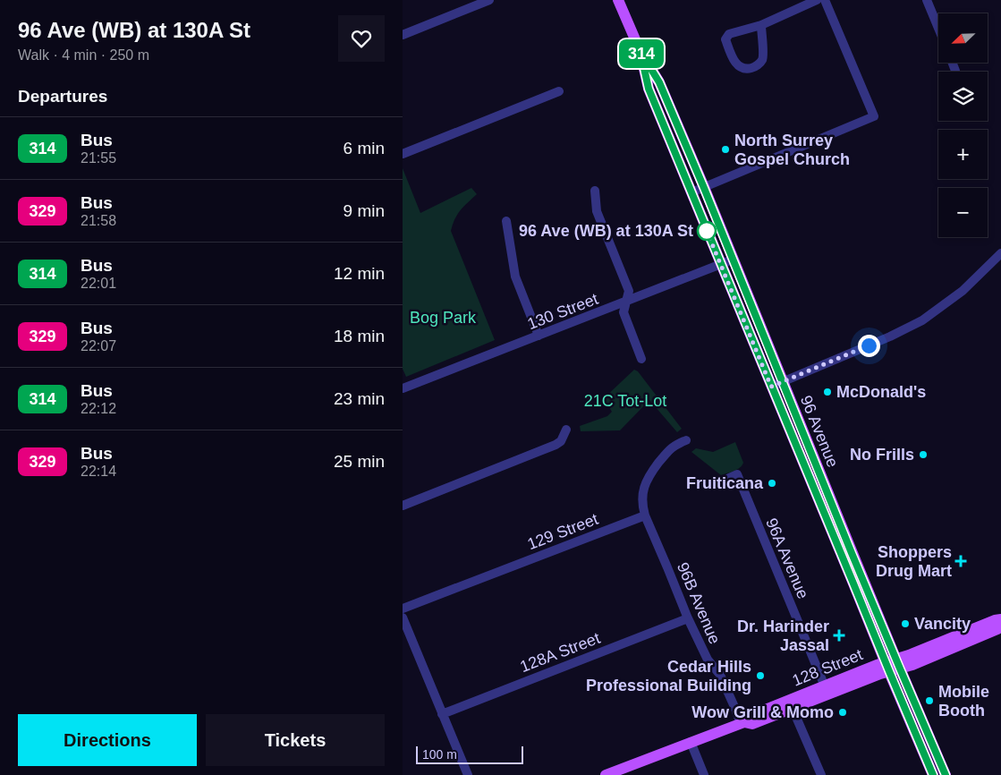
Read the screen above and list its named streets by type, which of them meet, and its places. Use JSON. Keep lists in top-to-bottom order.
{
  "streets": {
    "main road": ["96 Avenue", "128 Street"],
    "street": [
      "130 Street",
      "129 Street",
      "96A Avenue",
      "96B Avenue",
      "128A Street"
    ]
  },
  "crossings": [
    ["130 Street", "96 Avenue"],
    ["96 Avenue", "128 Street"],
    ["129 Street", "96B Avenue"],
    ["96A Avenue", "128 Street"],
    ["96B Avenue", "128A Street"],
    ["96B Avenue", "128 Street"]
  ],
  "parks": ["Bog Park", "21C Tot-Lot"],
  "places": {
    "other": [
      "North Surrey Gospel Church",
      "96 Ave (WB) at 130A St",
      "McDonald's",
      "No Frills",
      "Fruiticana",
      "Vancity",
      "Cedar Hills Professional Building",
      "Mobile Booth",
      "Wow Grill & Momo"
    ],
    "health": ["Shoppers Drug Mart", "Dr. Harinder Jassal"]
  },
  "lines": ["bus line 314"],
  "scale_bar": "100 m",
  "north": "bottom left",
  "page": {
    "heading": [
      ["96 Ave (WB) at 130A St", "Walk · 4 min · 250 m"],
      "Departures"
    ],
    "on_map": "314",
    "map_buttons": ["+", "−"],
    "list": [
      {
        "mark": "314",
        "name": "Bus",
        "note": "21:55",
        "value": "6 min"
      },
      {
        "mark": "329",
        "name": "Bus",
        "note": "21:58",
        "value": "9 min"
      },
      {
        "mark": "314",
        "name": "Bus",
        "note": "22:01",
        "value": "12 min"
      },
      {
        "mark": "329",
        "name": "Bus",
        "note": "22:07",
        "value": "18 min"
      },
      {
        "mark": "314",
        "name": "Bus",
        "note": "22:12",
        "value": "23 min"
      },
      {
        "mark": "329",
        "name": "Bus",
        "note": "22:14",
        "value": "25 min"
      }
    ],
    "buttons": ["Directions", "Tickets"],
    "scale": "100 m"
  }
}
